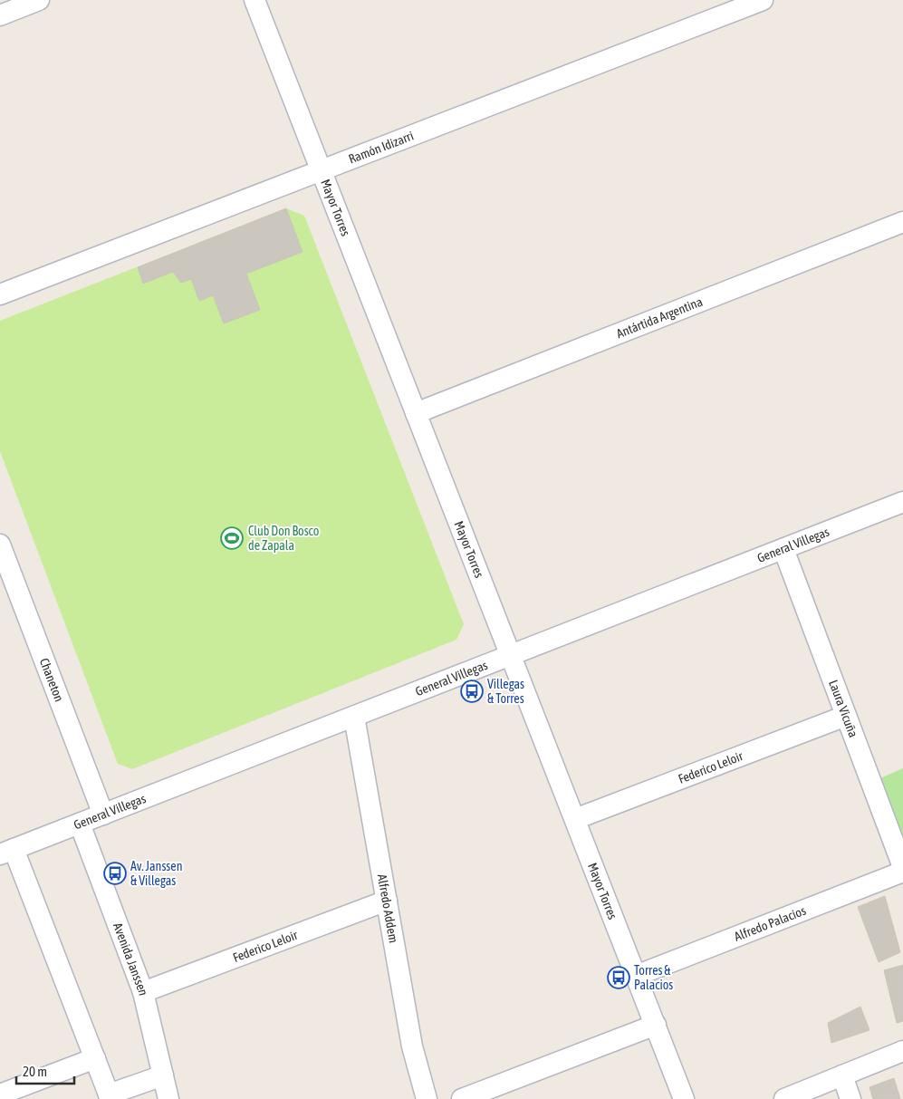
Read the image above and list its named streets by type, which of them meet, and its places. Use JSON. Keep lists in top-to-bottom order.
{
  "streets": {
    "street": [
      "Ramón Idizarri",
      "Mayor Torres",
      "Antártida Argentina",
      "General Villegas",
      "Chaneton",
      "Laura Vicuña",
      "Federico Leloir",
      "Alfredo Addem",
      "Alfredo Palacios",
      "Avenida Janssen"
    ]
  },
  "crossings": [
    ["Ramón Idizarri", "Mayor Torres"],
    ["Mayor Torres", "Antártida Argentina"],
    ["Mayor Torres", "General Villegas"],
    ["Mayor Torres", "Federico Leloir"],
    ["Mayor Torres", "Alfredo Palacios"],
    ["General Villegas", "Chaneton"],
    ["General Villegas", "Laura Vicuña"],
    ["General Villegas", "Alfredo Addem"],
    ["General Villegas", "Avenida Janssen"],
    ["Laura Vicuña", "Federico Leloir"],
    ["Federico Leloir", "Alfredo Addem"],
    ["Federico Leloir", "Avenida Janssen"]
  ],
  "places": {
    "sports": ["Club Don Bosco de Zapala"],
    "bus stop": ["Villegas & Torres", "Av. Janssen & Villegas", "Torres & Palacios"]
  },
  "scale_bar": "20 m"
}
